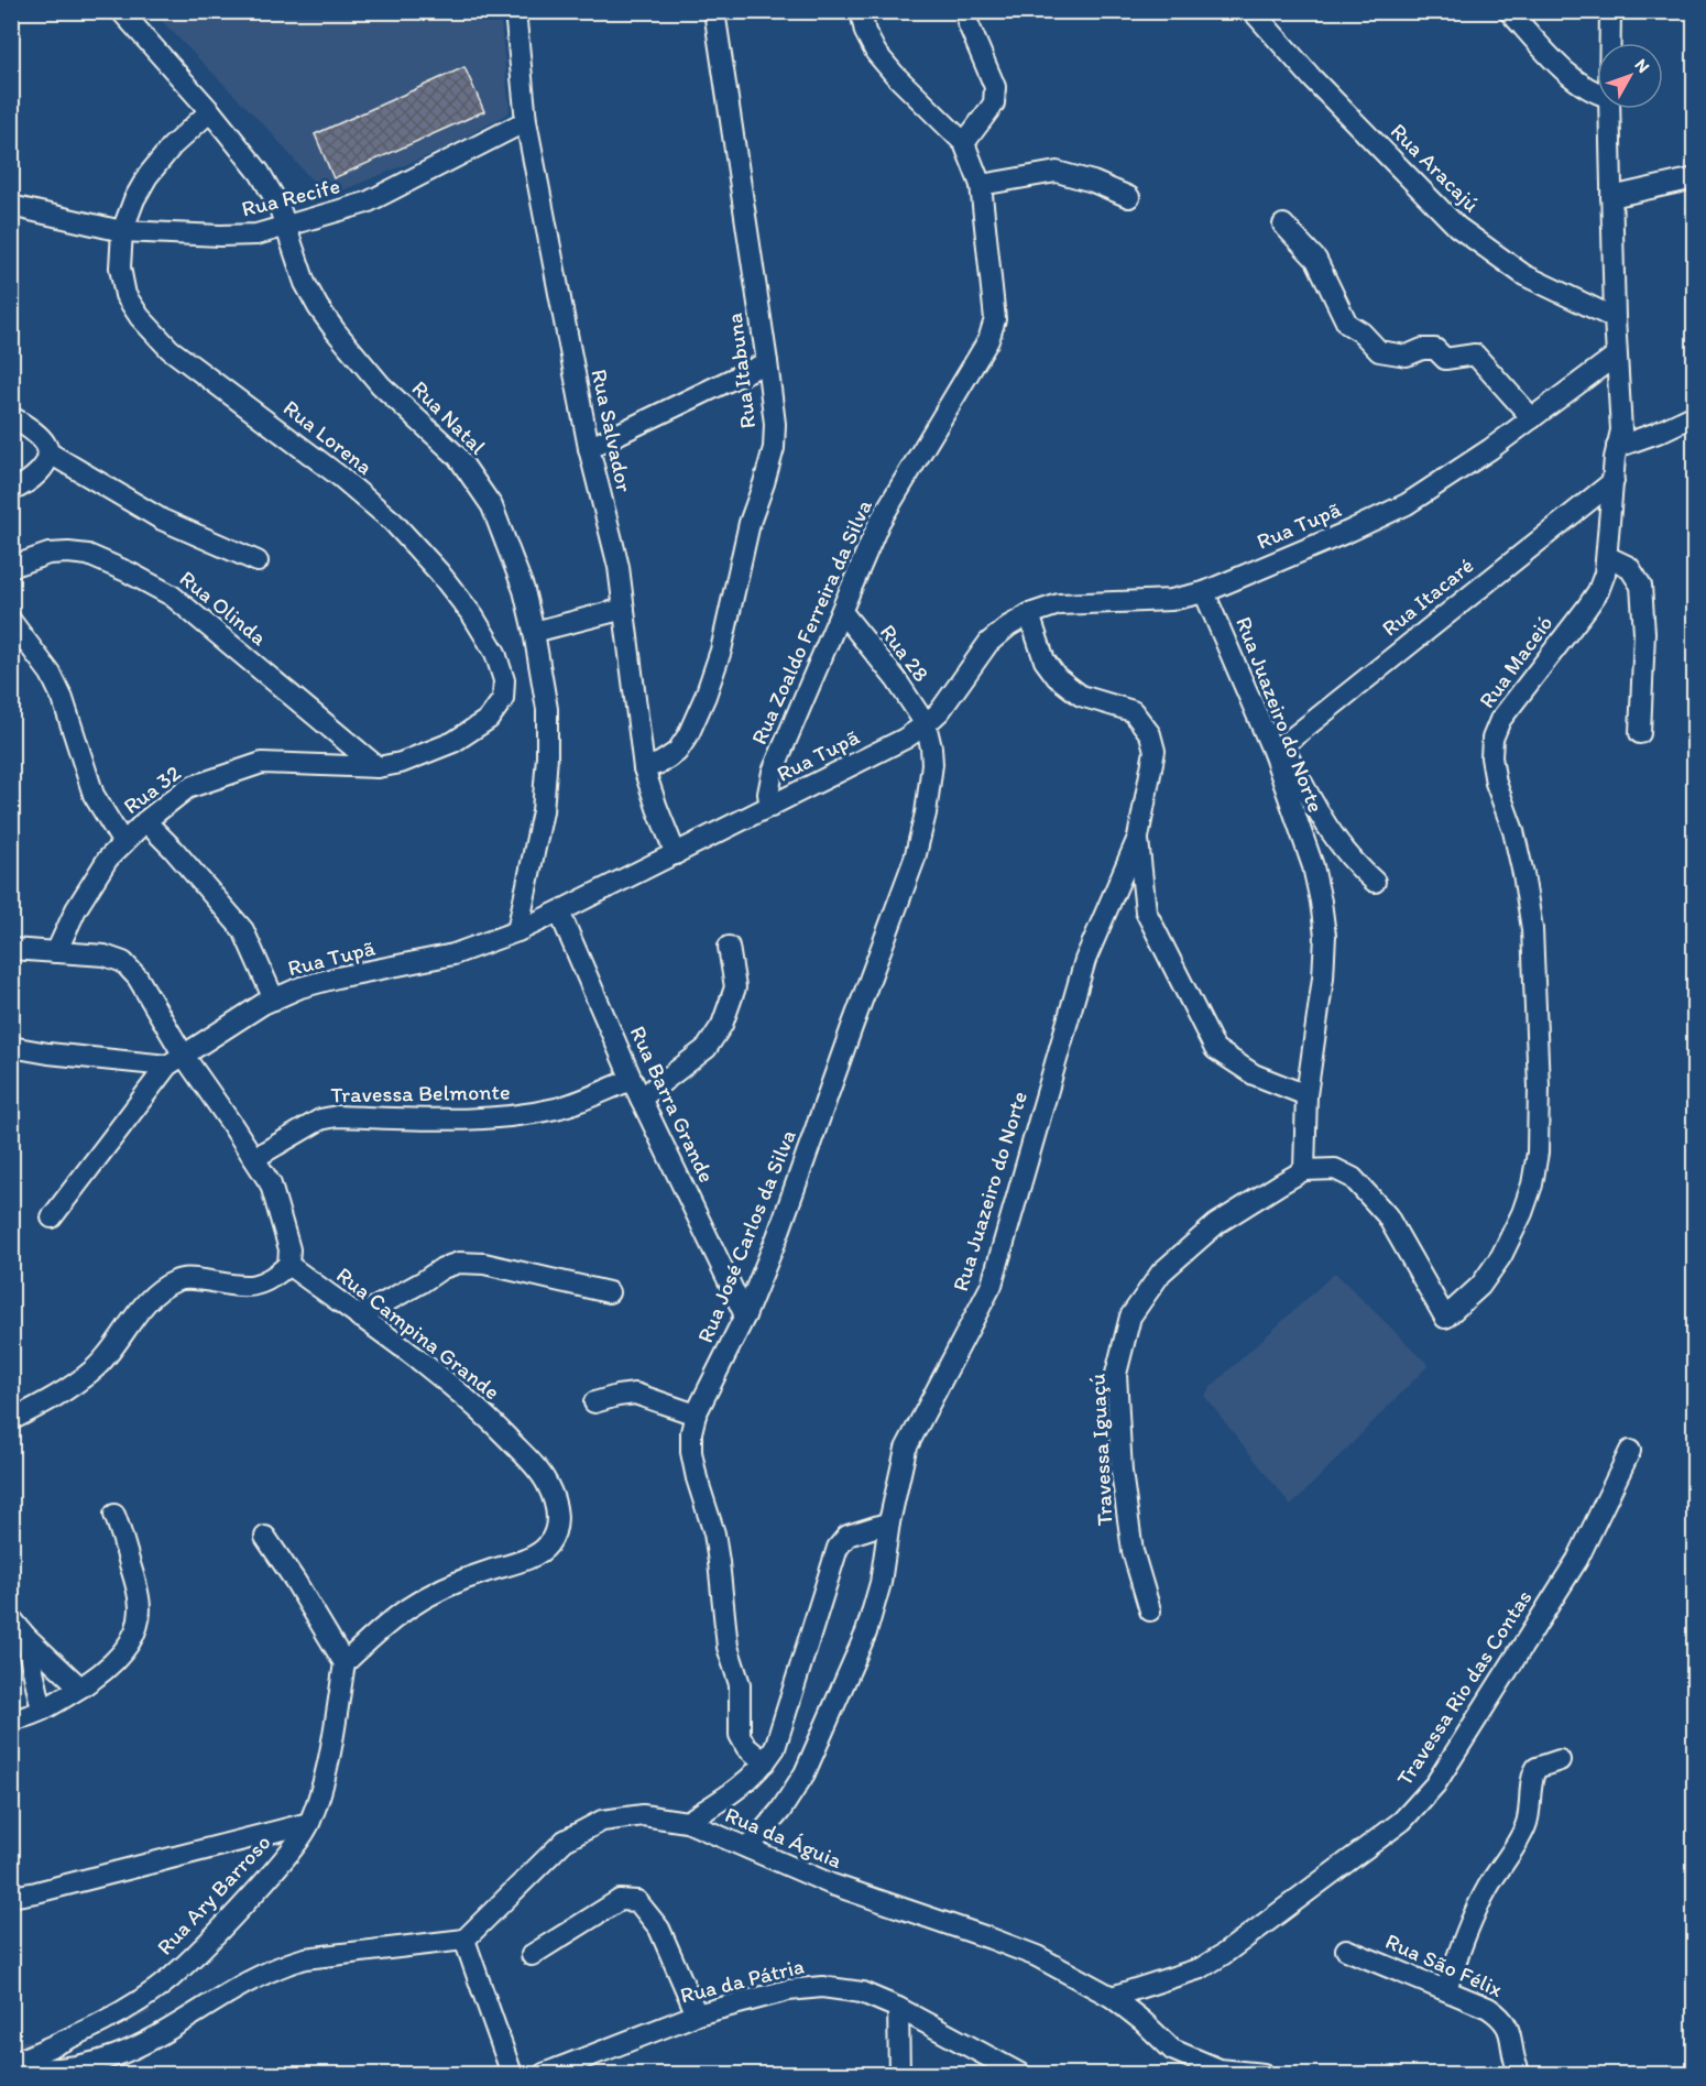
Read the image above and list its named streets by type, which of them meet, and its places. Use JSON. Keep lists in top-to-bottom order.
{
  "streets": {
    "street": [
      "Rua Aracajú",
      "Rua Recife",
      "Rua Itabuna",
      "Rua Natal",
      "Rua Salvador",
      "Rua Lorena",
      "Rua Tupã",
      "Rua Itacaré",
      "Rua Olinda",
      "Rua Zoaldo Ferreira da Silva",
      "Rua 28",
      "Rua Maceió",
      "Rua Juazeiro do Norte",
      "Rua 32",
      "Travessa Belmonte",
      "Rua Barra Grande",
      "Rua José Carlos da Silva",
      "Rua Campina Grande",
      "Travessa Iguaçú",
      "Travessa Rio das Contas",
      "Rua da Águia",
      "Rua Ary Barroso",
      "Rua São Félix",
      "Rua da Pátria"
    ]
  },
  "crossings": [
    ["Rua Aracajú", "Rua Maceió"],
    ["Rua Recife", "Rua Natal"],
    ["Rua Recife", "Rua Salvador"],
    ["Rua Recife", "Rua Lorena"],
    ["Rua Itabuna", "Rua Salvador"],
    ["Rua Natal", "Rua Lorena"],
    ["Rua Natal", "Rua Tupã"],
    ["Rua Salvador", "Rua Tupã"],
    ["Rua Lorena", "Rua Olinda"],
    ["Rua Lorena", "Rua 32"],
    ["Rua Tupã", "Rua Zoaldo Ferreira da Silva"],
    ["Rua Tupã", "Rua 28"],
    ["Rua Tupã", "Rua Maceió"],
    ["Rua Tupã", "Rua Juazeiro do Norte"],
    ["Rua Tupã", "Rua Barra Grande"],
    ["Rua Tupã", "Rua José Carlos da Silva"],
    ["Rua Itacaré", "Rua Maceió"],
    ["Rua Itacaré", "Rua Juazeiro do Norte"],
    ["Rua Olinda", "Rua 32"],
    ["Rua Zoaldo Ferreira da Silva", "Rua 28"],
    ["Rua 28", "Rua José Carlos da Silva"],
    ["Rua Maceió", "Rua Juazeiro do Norte"],
    ["Rua Maceió", "Travessa Iguaçú"],
    ["Rua Juazeiro do Norte", "Travessa Iguaçú"],
    ["Rua Juazeiro do Norte", "Rua da Águia"],
    ["Travessa Belmonte", "Rua Barra Grande"],
    ["Rua Barra Grande", "Rua José Carlos da Silva"],
    ["Rua Campina Grande", "Rua Ary Barroso"],
    ["Travessa Rio das Contas", "Rua da Águia"],
    ["Rua da Águia", "Rua Ary Barroso"]
  ],
  "north": "top right"
}
